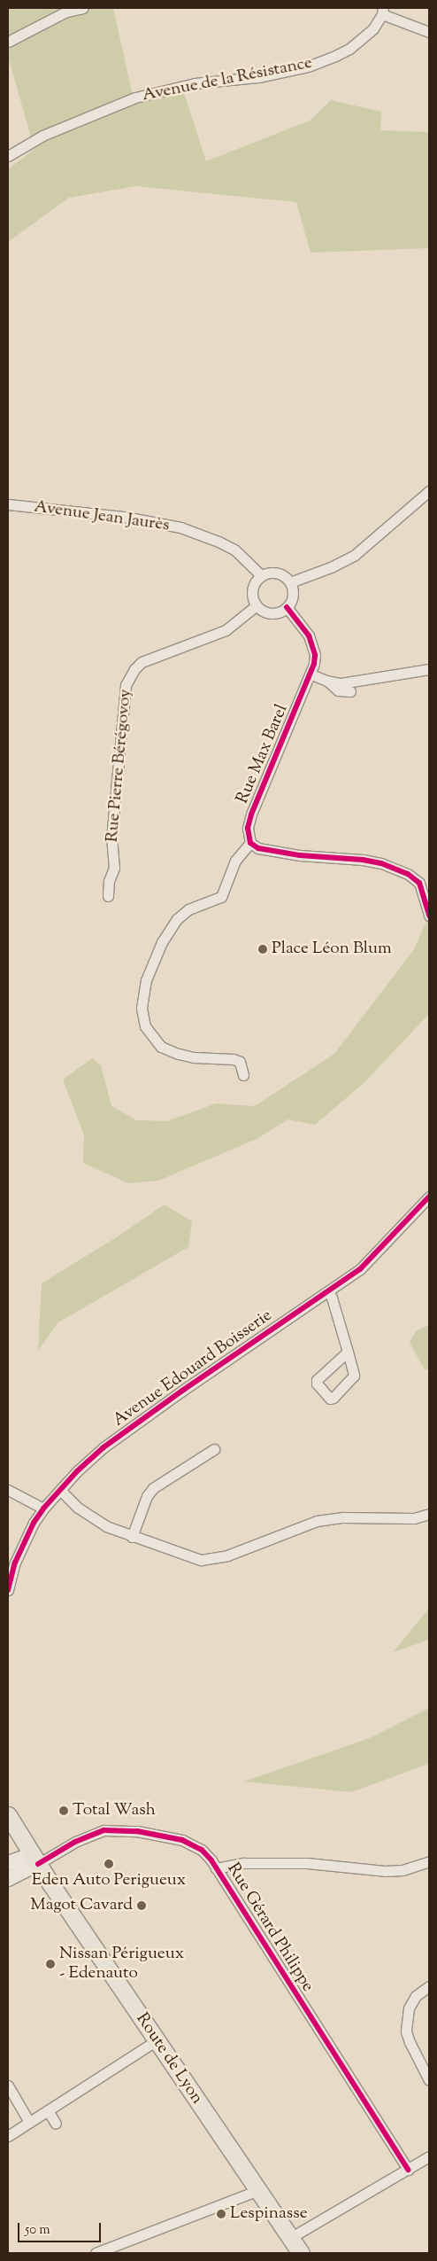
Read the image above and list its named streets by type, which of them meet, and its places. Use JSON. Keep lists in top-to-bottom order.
{
  "streets": {
    "main road": ["Route de Lyon"],
    "street": [
      "Avenue de la Résistance",
      "Avenue Jean Jaurès",
      "Rue Max Barel",
      "Rue Pierre Bérégovoy",
      "Avenue Edouard Boisserie",
      "Rue Gérard Philippe"
    ]
  },
  "crossings": [
    ["Avenue Jean Jaurès", "Rue Max Barel"],
    ["Avenue Jean Jaurès", "Rue Pierre Bérégovoy"],
    ["Rue Max Barel", "Rue Pierre Bérégovoy"],
    ["Rue Gérard Philippe", "Route de Lyon"]
  ],
  "places": [
    "Place Léon Blum",
    "Total Wash",
    "Eden Auto Perigueux",
    "Magot Cavard",
    "Nissan Périgueux - Edenauto",
    "Lespinasse"
  ],
  "scale_bar": "50 m"
}
